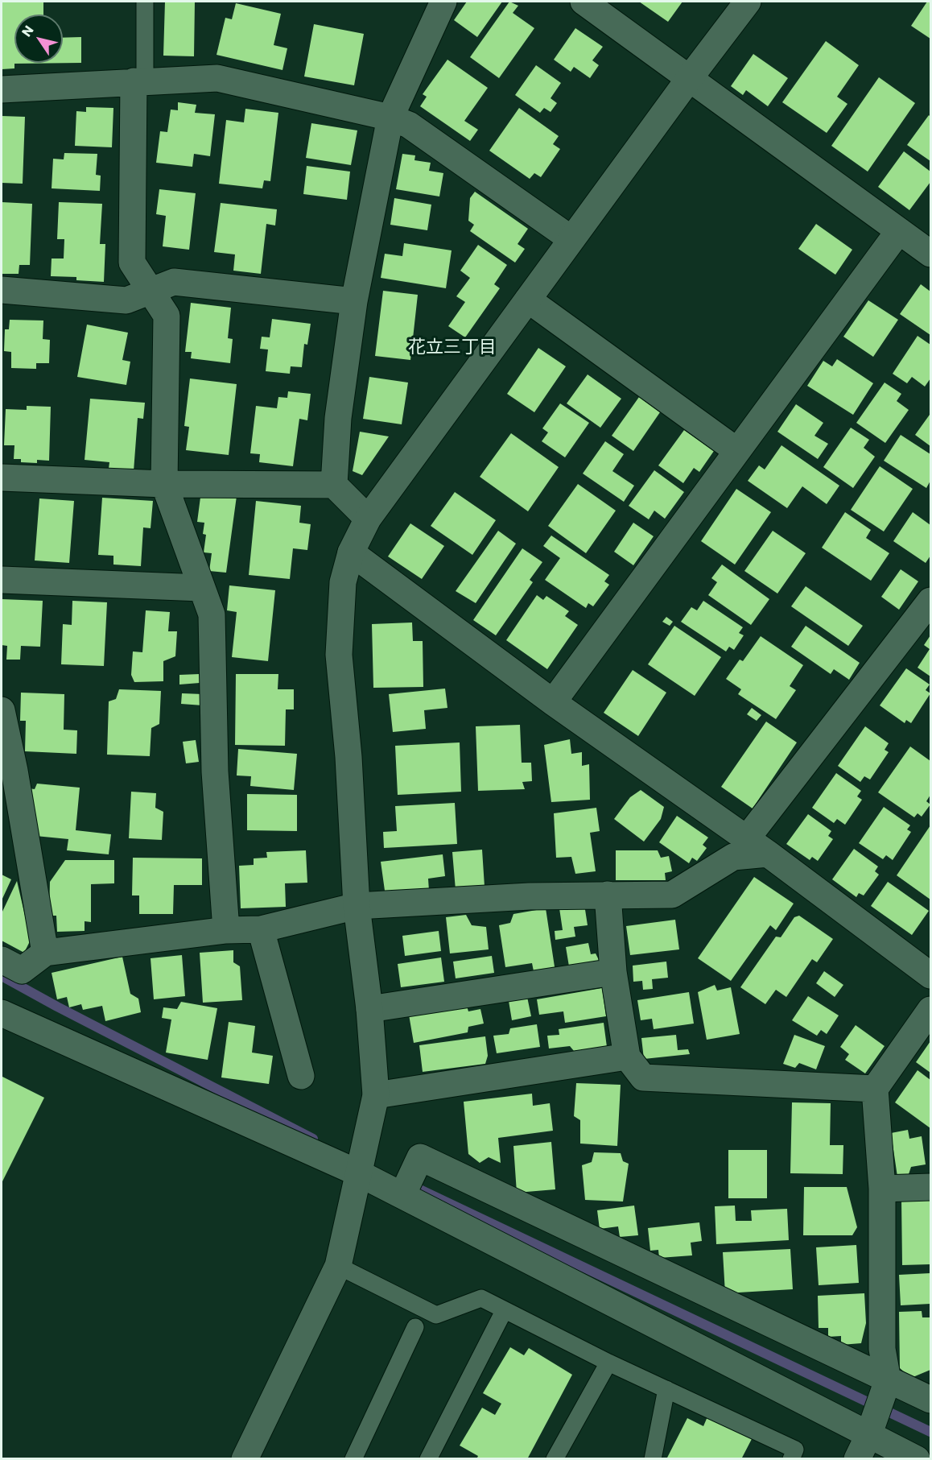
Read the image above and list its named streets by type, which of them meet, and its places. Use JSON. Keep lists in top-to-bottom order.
{
  "districts": ["花立三丁目"],
  "north": "top left"
}
